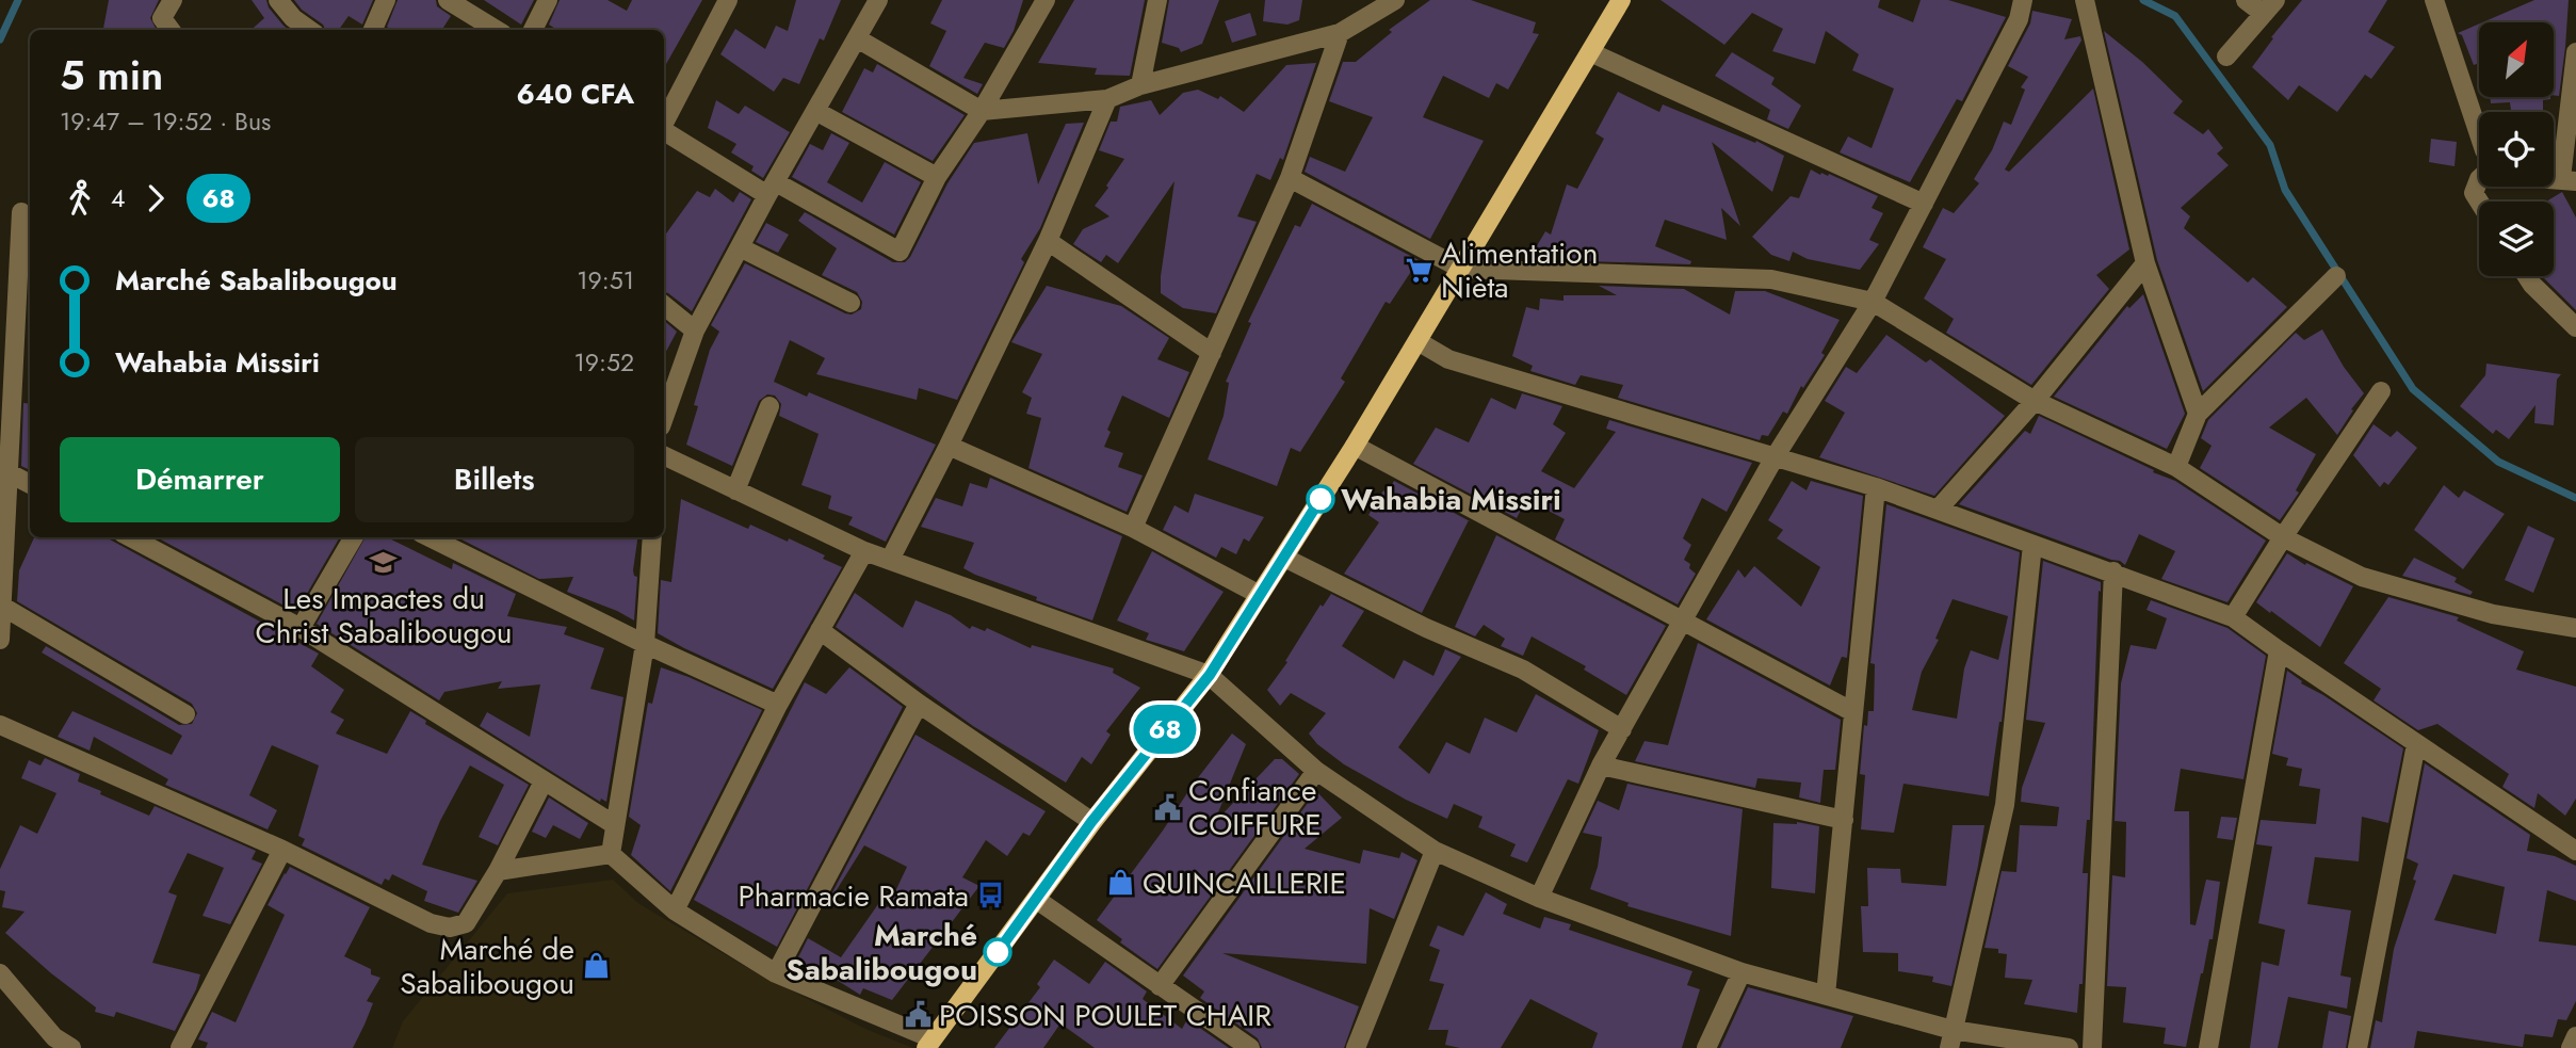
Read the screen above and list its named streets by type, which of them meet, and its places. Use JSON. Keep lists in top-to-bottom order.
{
  "places": {
    "supermarket": ["Alimentation Nièta"],
    "other": ["Wahabia Missiri", "Marché Sabalibougou"],
    "school or university": ["Les Impactes du Christ Sabalibougou"],
    "public building": ["Confiance COIFFURE", "POISSON POULET CHAIR"],
    "shop": ["QUINCAILLERIE", "Marché de Sabalibougou"],
    "bus stop": ["Pharmacie Ramata"]
  },
  "lines": ["bus line 68"],
  "north": "top right",
  "page": {
    "on_map": "68",
    "heading": ["5 min", "19:47 – 19:52 · Bus", "640 CFA"],
    "legs": ["4", "68"],
    "list": [
      {
        "name": "Marché Sabalibougou",
        "value": "19:51"
      },
      {
        "name": "Wahabia Missiri",
        "value": "19:52"
      }
    ],
    "buttons": ["Démarrer", "Billets"]
  }
}
